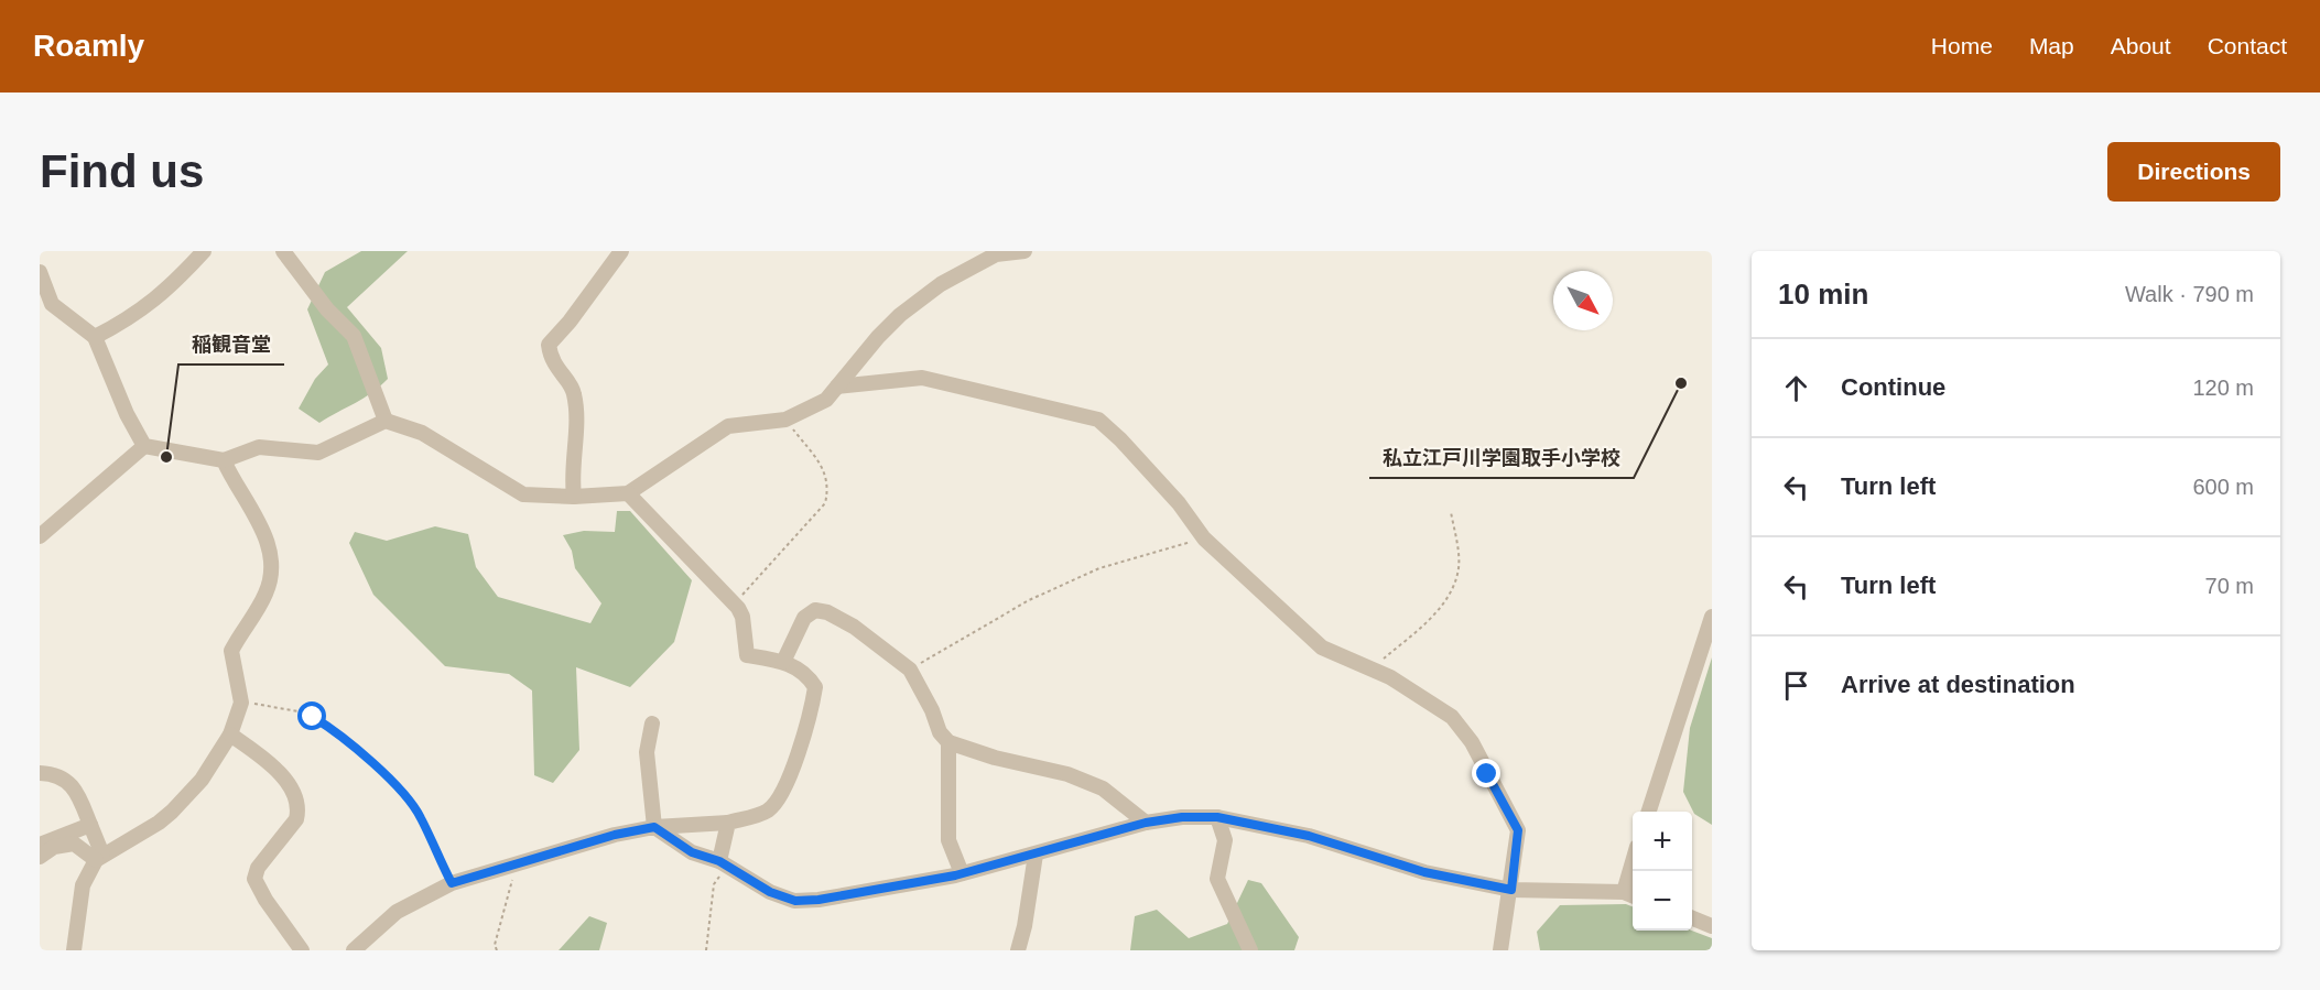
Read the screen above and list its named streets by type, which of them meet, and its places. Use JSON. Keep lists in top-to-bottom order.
{
  "places": ["私立江戸川学園取手小学校", "稲観音堂"],
  "north": "bottom right",
  "page": {
    "header": "Roamly",
    "nav": [
      "Home",
      "Map",
      "About",
      "Contact"
    ],
    "buttons": "Directions",
    "title": "Find us",
    "heading": ["10 min", "Walk · 790 m"],
    "list": [
      ["Continue", "120 m"],
      ["Turn left", "600 m"],
      ["Turn left", "70 m"],
      "Arrive at destination"
    ],
    "map_buttons": ["+", "−"]
  }
}
